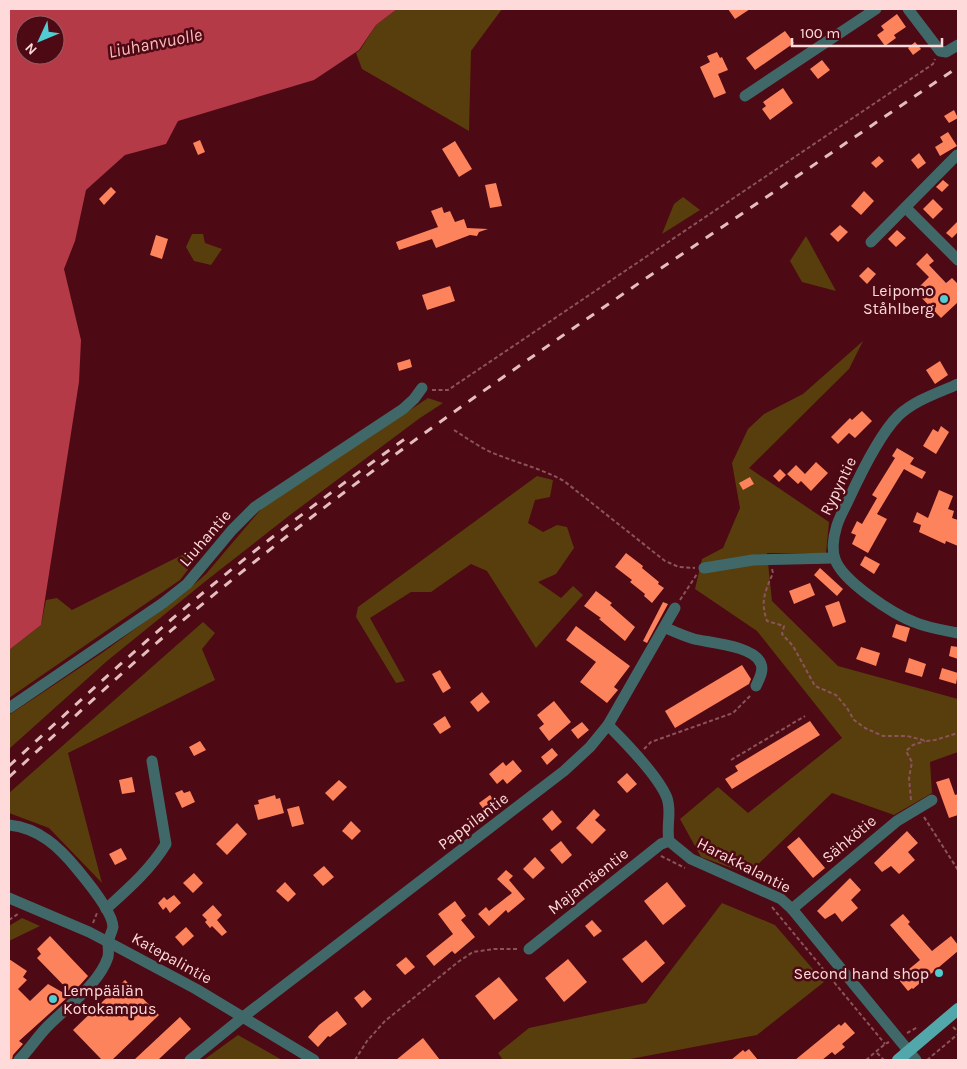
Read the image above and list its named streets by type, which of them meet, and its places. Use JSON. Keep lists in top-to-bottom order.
{
  "streets": {
    "street": [
      "Rypyntie",
      "Liuhantie",
      "Pappilantie",
      "Sähkötie",
      "Harakkalantie",
      "Majamäentie",
      "Katepalintie"
    ]
  },
  "crossings": [
    ["Pappilantie", "Katepalintie"],
    ["Sähkötie", "Harakkalantie"],
    ["Harakkalantie", "Majamäentie"]
  ],
  "water": ["Liuhanvuolle"],
  "places": ["Leipomo Ståhlberg", "Second hand shop", "Lempäälän Kotokampus"],
  "scale_bar": "100 m",
  "north": "bottom left"
}
